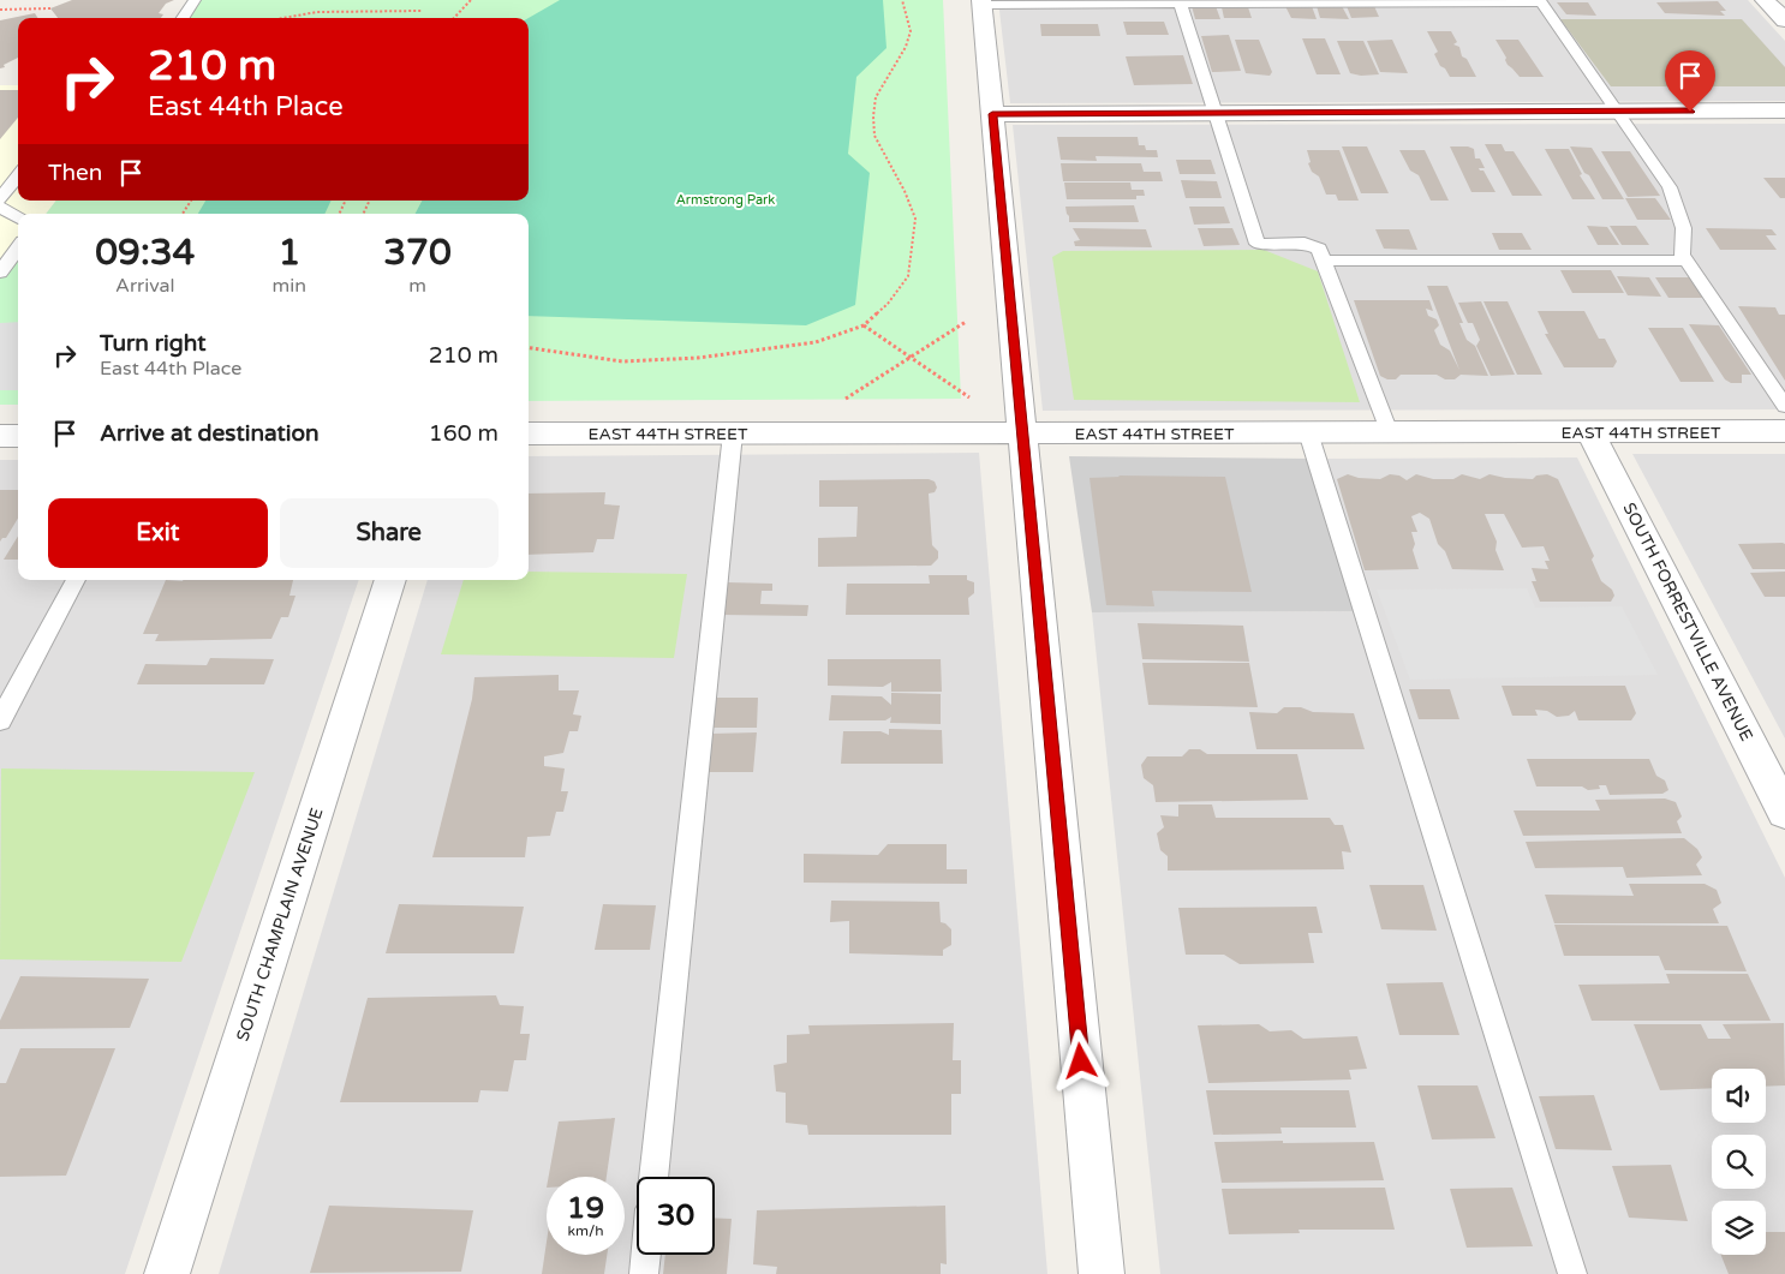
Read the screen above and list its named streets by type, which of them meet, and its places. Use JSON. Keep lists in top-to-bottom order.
{
  "streets": {
    "street": ["EAST 44TH STREET", "SOUTH FORRESTVILLE AVENUE", "SOUTH CHAMPLAIN AVENUE"]
  },
  "crossings": [
    ["EAST 44TH STREET", "SOUTH FORRESTVILLE AVENUE"]
  ],
  "parks": ["Armstrong Park"],
  "page": {
    "turn": ["210 m", "East 44th Place"],
    "then": "Then",
    "eta": [
      "09:34",
      "Arrival",
      "1",
      "min",
      "370",
      "m"
    ],
    "list": [
      {
        "name": "Turn right",
        "note": "East 44th Place",
        "value": "210 m"
      },
      {
        "name": "Arrive at destination",
        "value": "160 m"
      }
    ],
    "buttons": ["Exit", "Share"],
    "speed": "19 km/h",
    "limit": "30"
  }
}
